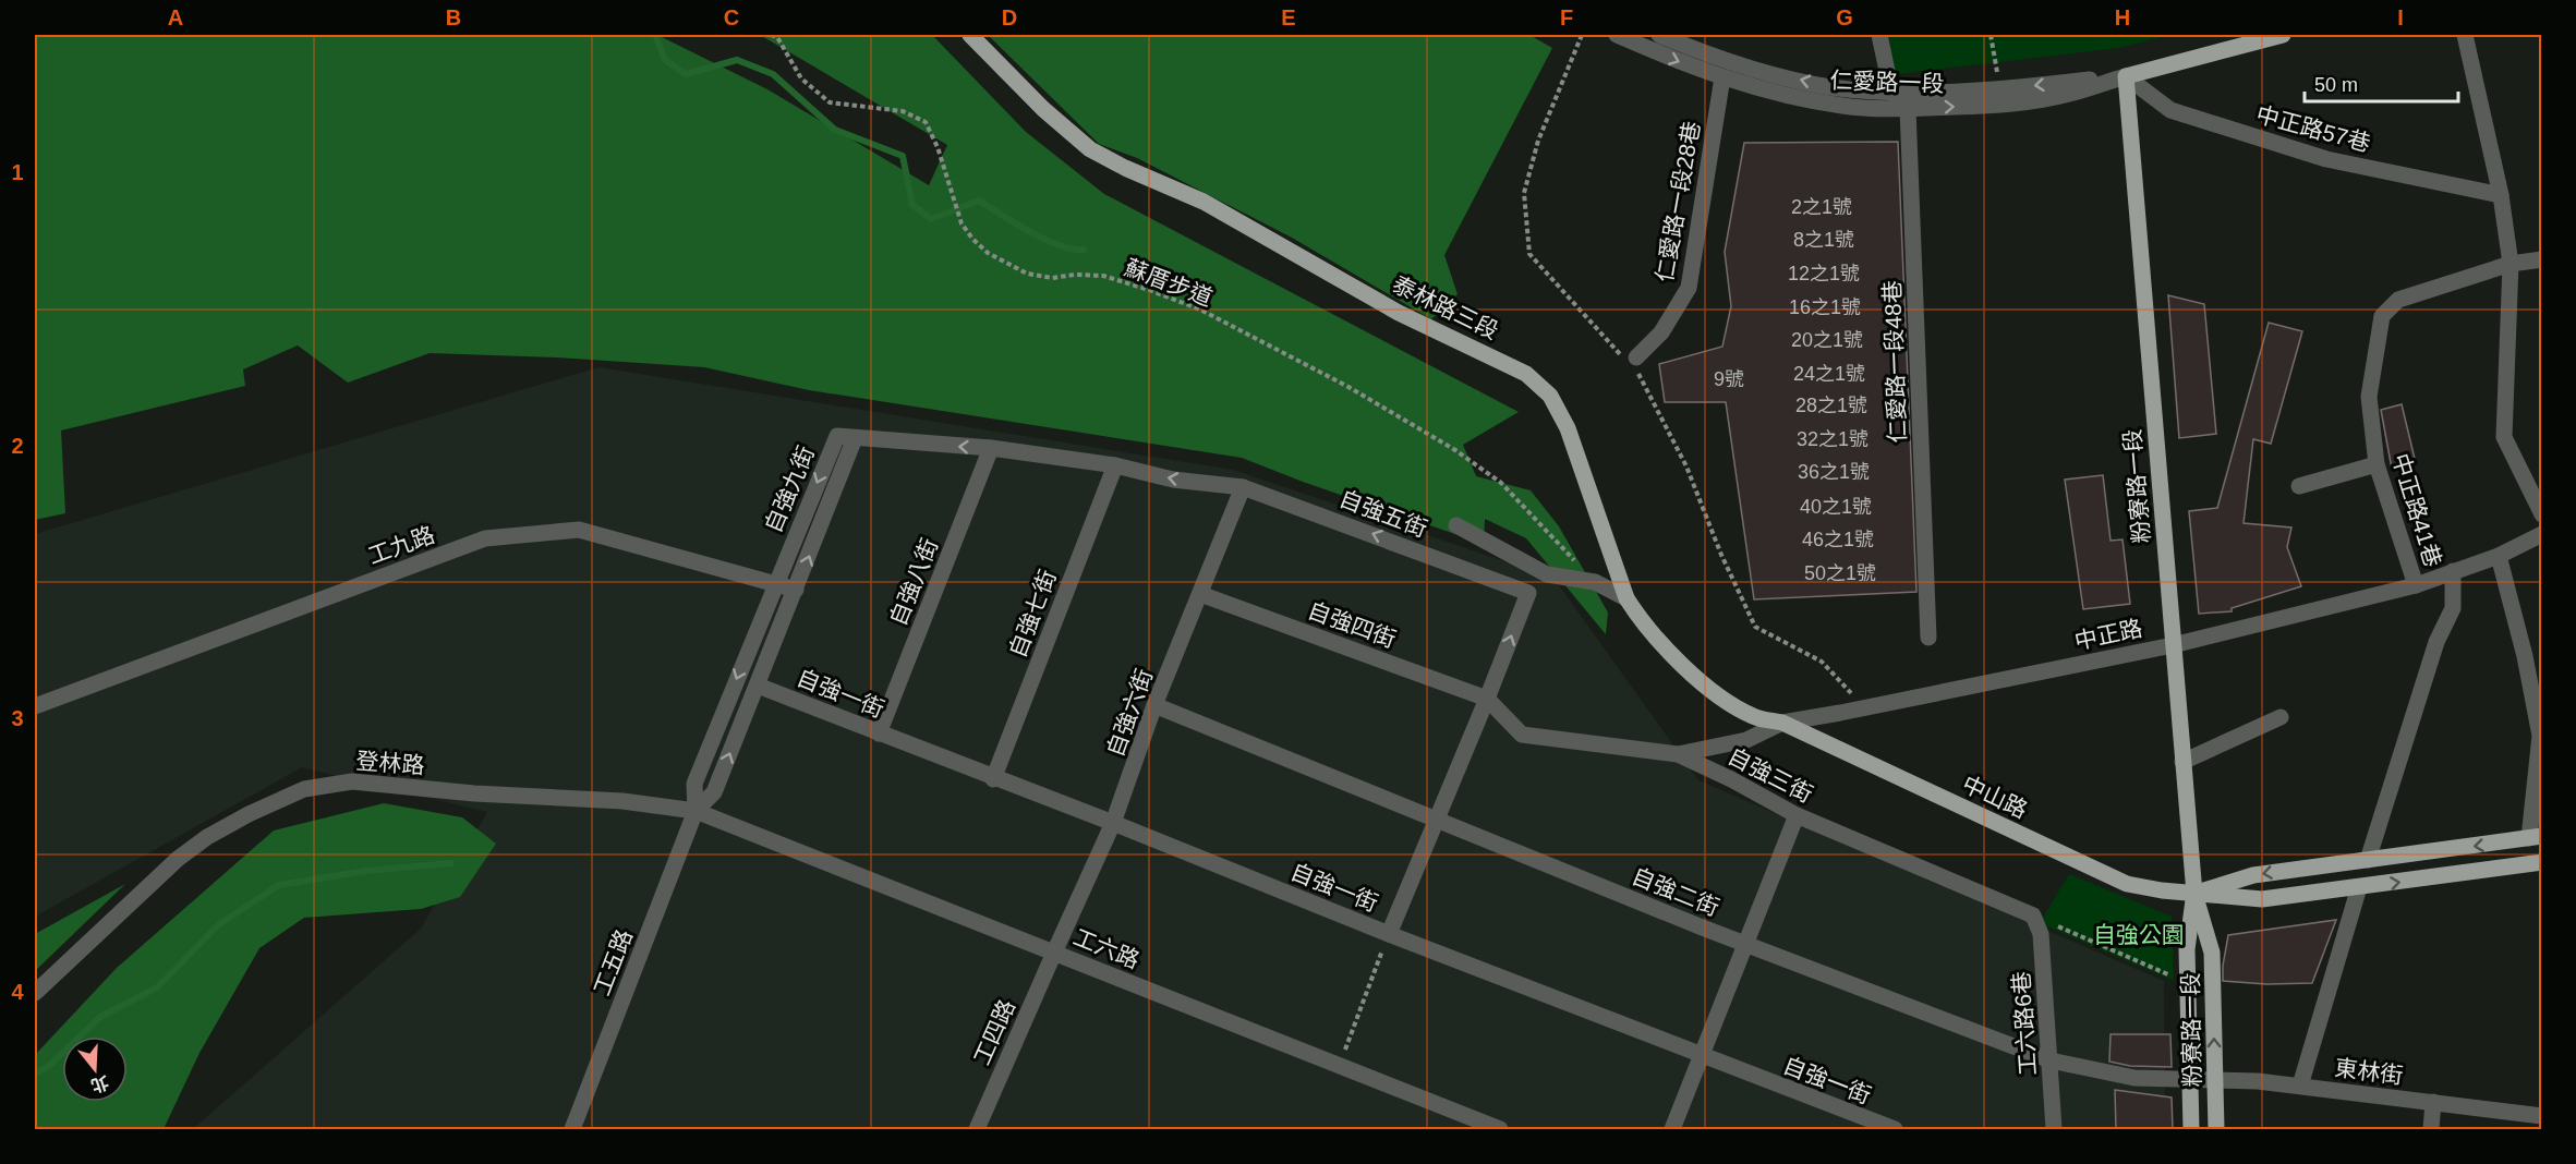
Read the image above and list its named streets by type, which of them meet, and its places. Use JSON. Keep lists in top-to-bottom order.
{
  "streets": {
    "main road": [
      "仁愛路一段",
      "泰林路三段",
      "粉寮路一段",
      "中山路"
    ],
    "street": [
      "中正路57巷",
      "仁愛路一段28巷",
      "仁愛路一段48巷",
      "自強九街",
      "中正路41巷",
      "自強五街",
      "工九路",
      "自強八街",
      "自強七街",
      "自強四街",
      "中正路",
      "自強一街",
      "自強六街",
      "登林路",
      "自強三街",
      "自強二街",
      "工六路",
      "工五路",
      "工六路6巷",
      "工四路",
      "東林街"
    ],
    "path": ["蘇厝步道"]
  },
  "crossings": [
    ["仁愛路一段", "中正路57巷"],
    ["仁愛路一段", "仁愛路一段28巷"],
    ["仁愛路一段", "仁愛路一段48巷"],
    ["仁愛路一段", "粉寮路一段"],
    ["中正路57巷", "粉寮路一段"],
    ["泰林路三段", "中正路"],
    ["泰林路三段", "中山路"],
    ["粉寮路一段", "中正路"],
    ["粉寮路一段", "中山路"],
    ["粉寮路一段", "自強二街"],
    ["粉寮路一段", "東林街"],
    ["自強九街", "自強五街"],
    ["自強九街", "工九路"],
    ["自強九街", "自強一街"],
    ["自強九街", "登林路"],
    ["自強九街", "工六路"],
    ["自強九街", "工五路"],
    ["中正路41巷", "中正路"],
    ["自強五街", "自強八街"],
    ["自強五街", "自強七街"],
    ["自強五街", "自強四街"],
    ["自強五街", "自強一街"],
    ["自強五街", "自強六街"],
    ["自強五街", "自強三街"],
    ["自強五街", "自強二街"],
    ["自強八街", "自強一街"],
    ["自強七街", "自強一街"],
    ["自強四街", "自強六街"],
    ["自強四街", "自強三街"],
    ["中正路", "自強三街"],
    ["中正路", "中山路"],
    ["自強一街", "自強六街"],
    ["自強六街", "自強二街"],
    ["自強六街", "工六路"],
    ["自強六街", "工四路"],
    ["登林路", "工六路"],
    ["登林路", "工五路"],
    ["自強三街", "工六路6巷"],
    ["自強二街", "工六路6巷"],
    ["自強二街", "東林街"],
    ["工六路", "工五路"],
    ["工六路", "工四路"]
  ],
  "one_way": ["自強五街"],
  "parks": ["自強公園"],
  "house_numbers": [
    "2之1號",
    "8之1號",
    "12之1號",
    "16之1號",
    "20之1號",
    "24之1號",
    "9號",
    "28之1號",
    "32之1號",
    "36之1號",
    "40之1號",
    "46之1號",
    "50之1號"
  ],
  "scale_bar": "50 m",
  "north": "bottom",
  "grid": {
    "columns": [
      "A",
      "B",
      "C",
      "D",
      "E",
      "F",
      "G",
      "H",
      "I"
    ],
    "rows": [
      "1",
      "2",
      "3",
      "4"
    ]
  }
}
